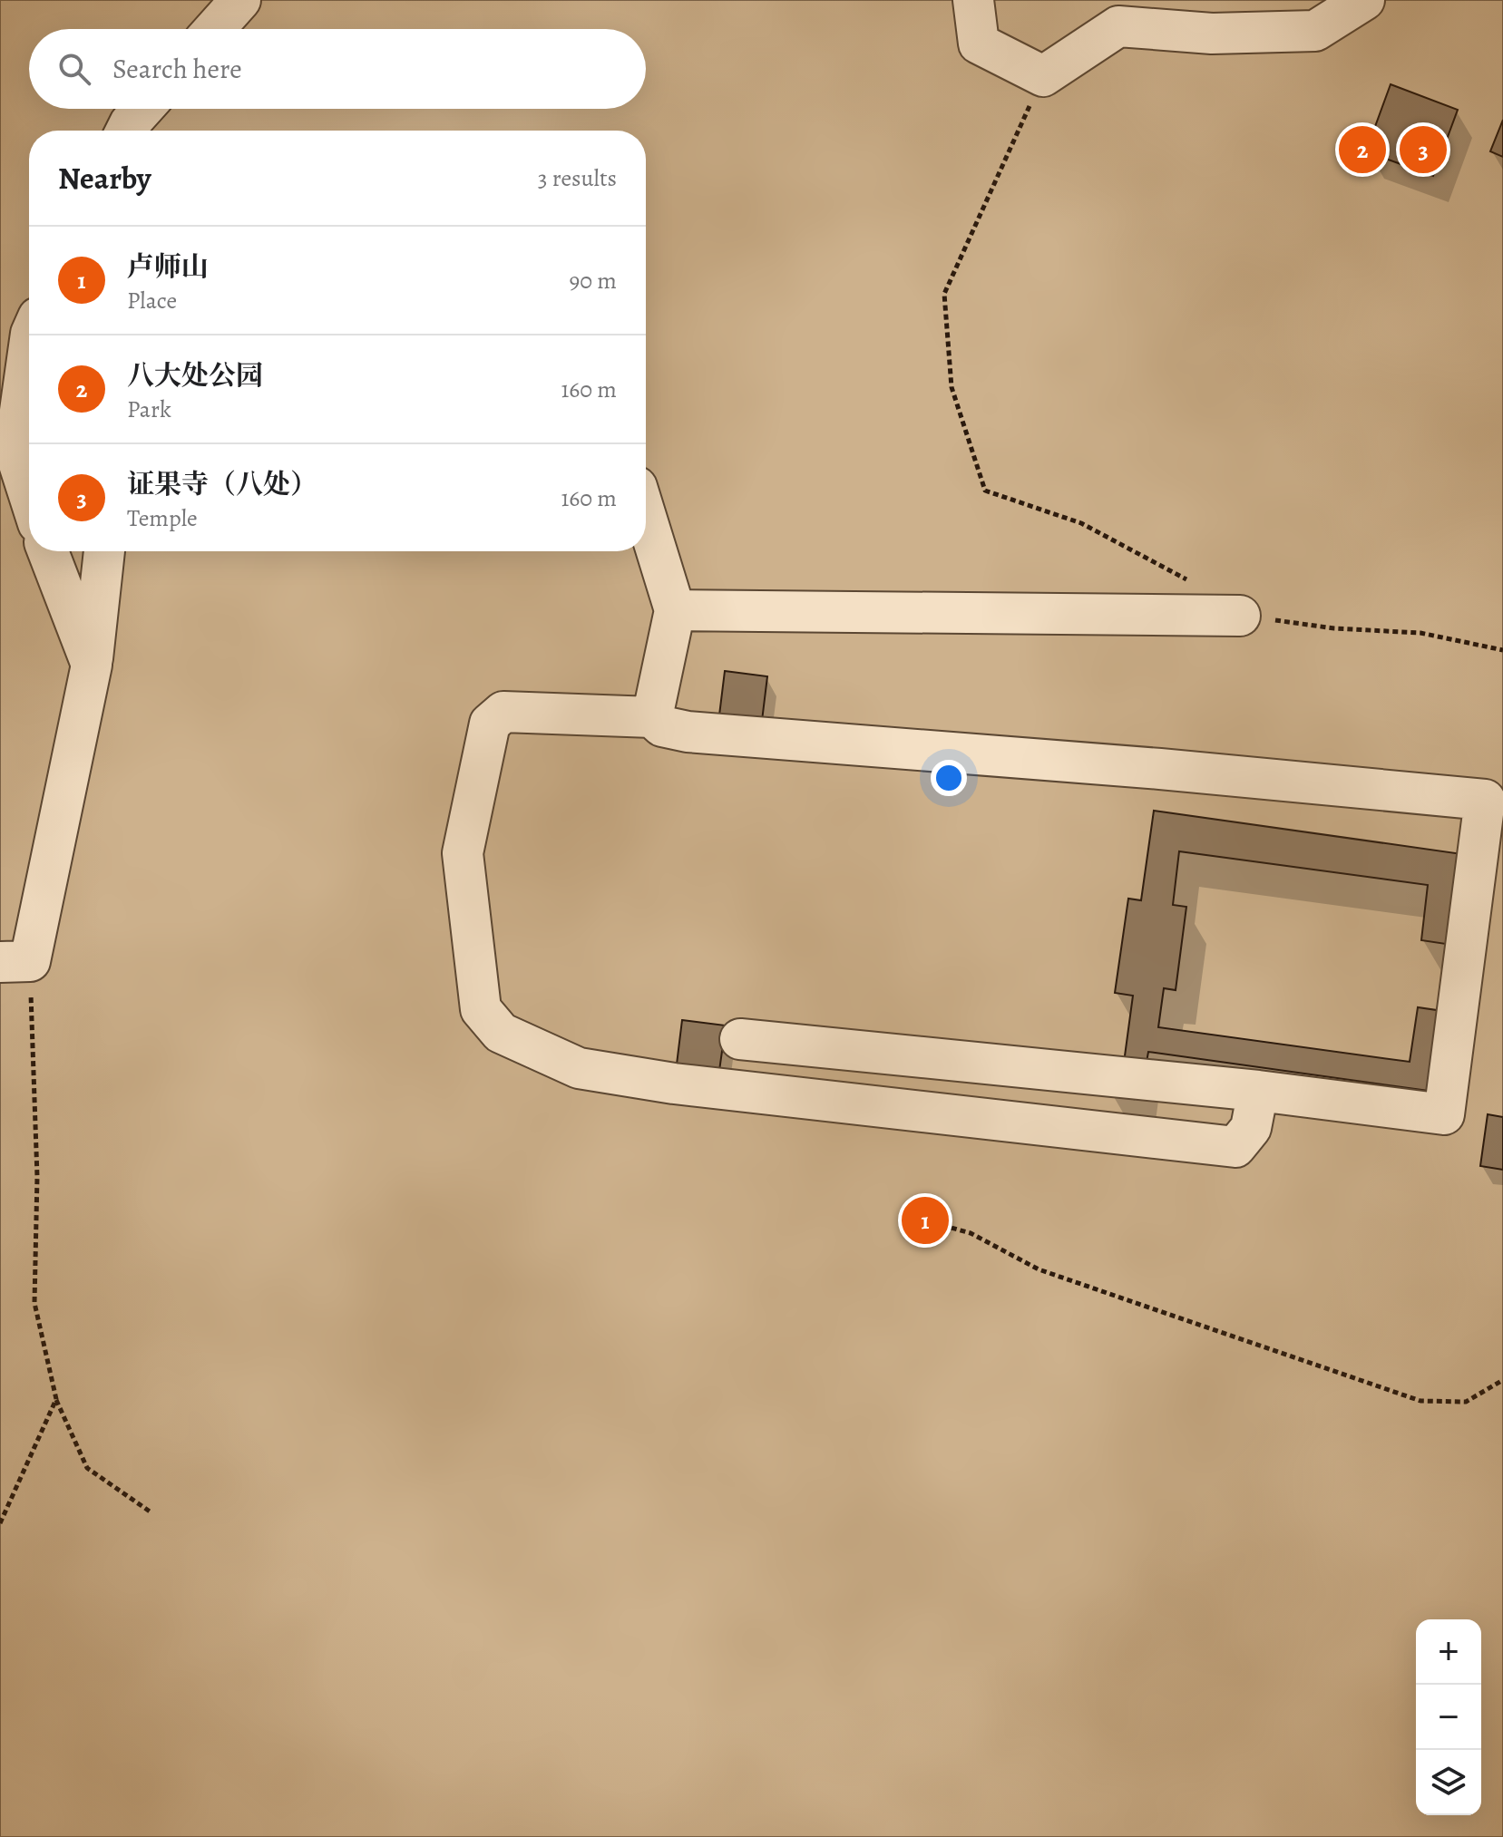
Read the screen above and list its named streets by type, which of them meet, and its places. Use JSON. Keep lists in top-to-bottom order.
{
  "page": {
    "search": "Search here",
    "pins": ["2", "3", "1"],
    "heading": ["Nearby", "3 results"],
    "list": [
      {
        "mark": "1",
        "name": "卢师山",
        "note": "Place",
        "value": "90 m"
      },
      {
        "mark": "2",
        "name": "八大处公园",
        "note": "Park",
        "value": "160 m"
      },
      {
        "mark": "3",
        "name": "证果寺（八处）",
        "note": "Temple",
        "value": "160 m"
      }
    ],
    "map_buttons": ["+", "−"]
  }
}
